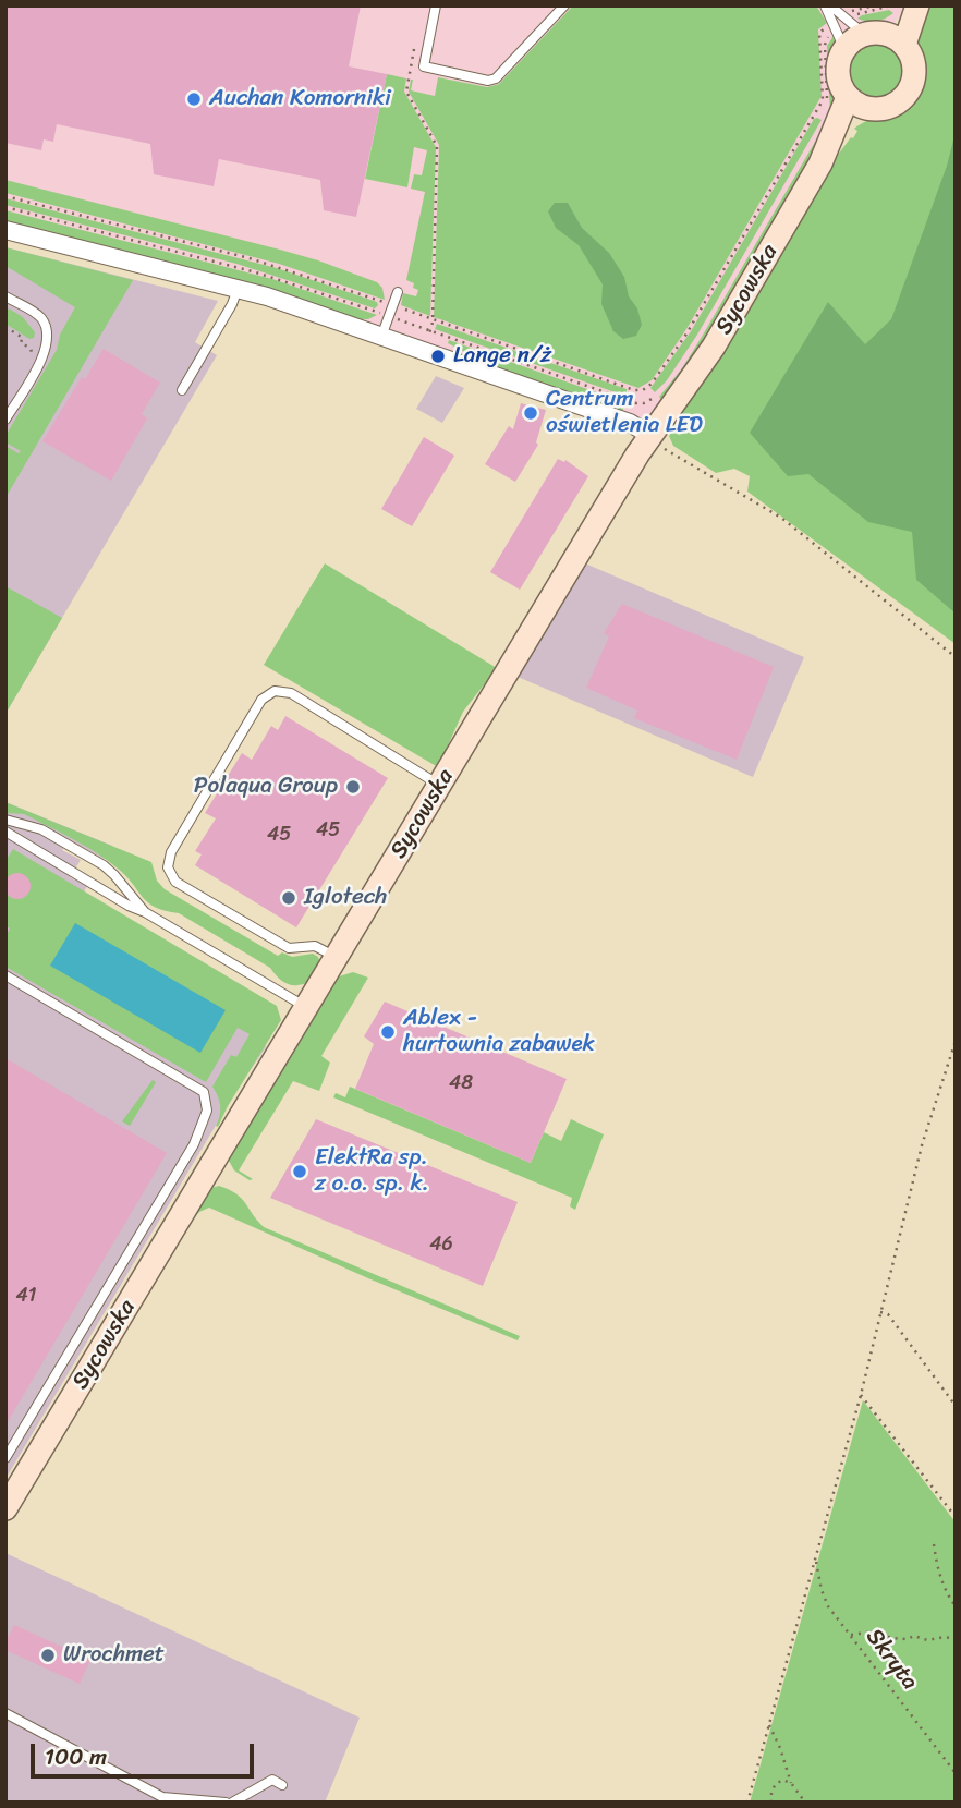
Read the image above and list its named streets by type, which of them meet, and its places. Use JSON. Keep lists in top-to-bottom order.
{
  "streets": {
    "street": ["Sycowska"],
    "path": ["Skryta"]
  },
  "places": [
    "Auchan Komorniki",
    "Lange n/ż",
    "Centrum oświetlenia LED",
    "Polaqua Group",
    "Iglotech",
    "Ablex - hurtownia zabawek",
    "ElektRa sp. z o.o. sp. k.",
    "Wrochmet"
  ],
  "house_numbers": [
    "45",
    "45",
    "48",
    "46",
    "41"
  ],
  "scale_bar": "100 m"
}
